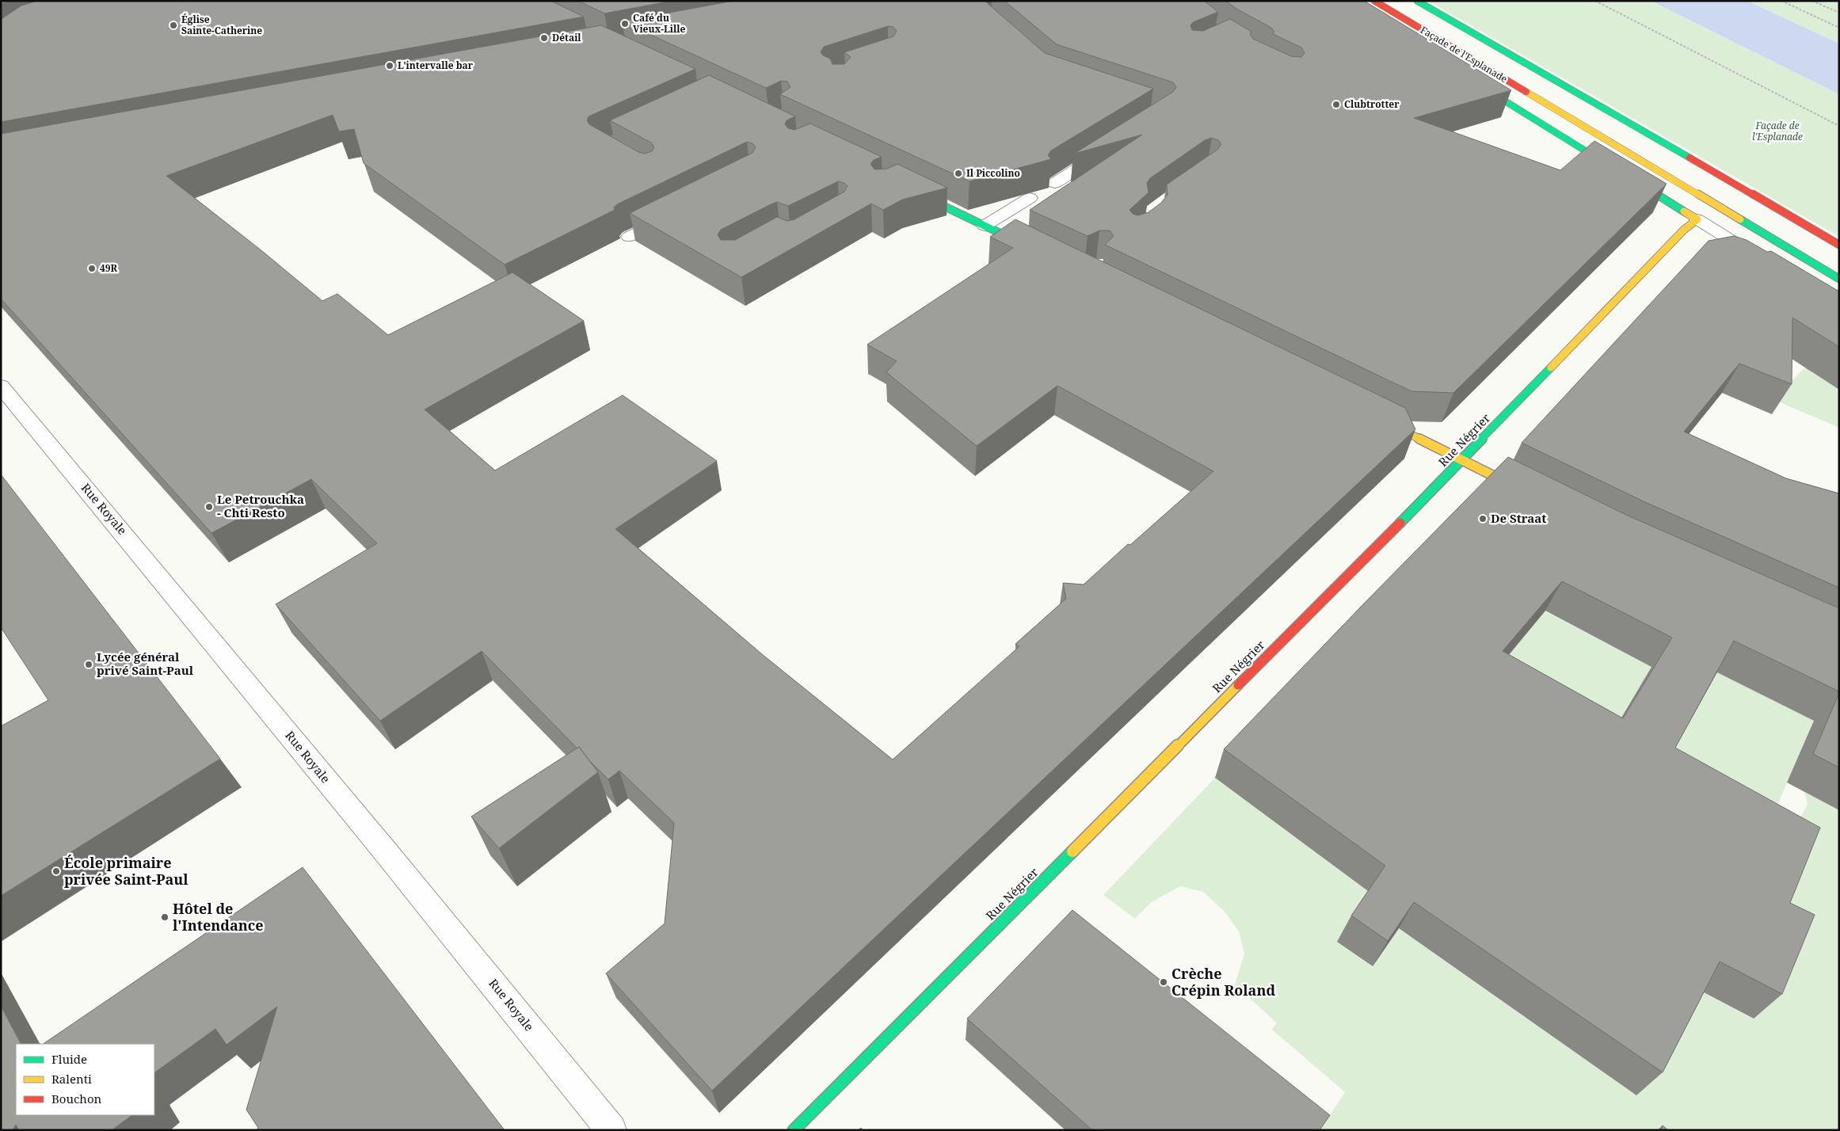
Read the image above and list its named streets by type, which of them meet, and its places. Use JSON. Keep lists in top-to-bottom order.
{
  "streets": {
    "street": ["Façade de l'Esplanade", "Rue Négrier", "Rue Royale"]
  },
  "crossings": [
    ["Façade de l'Esplanade", "Rue Négrier"]
  ],
  "parks": ["Façade de l'Esplanade"],
  "places": [
    "Café du Vieux-Lille",
    "Église Sainte-Catherine",
    "Détail",
    "L'intervalle bar",
    "Clubtrotter",
    "Il Piccolino",
    "49R",
    "Le Petrouchka - Chti Resto",
    "De Straat",
    "Lycée général privé Saint-Paul",
    "École primaire privée Saint-Paul",
    "Hôtel de l'Intendance",
    "Crèche Crépin Roland"
  ],
  "legend": ["Fluide", "Ralenti", "Bouchon"]
}
